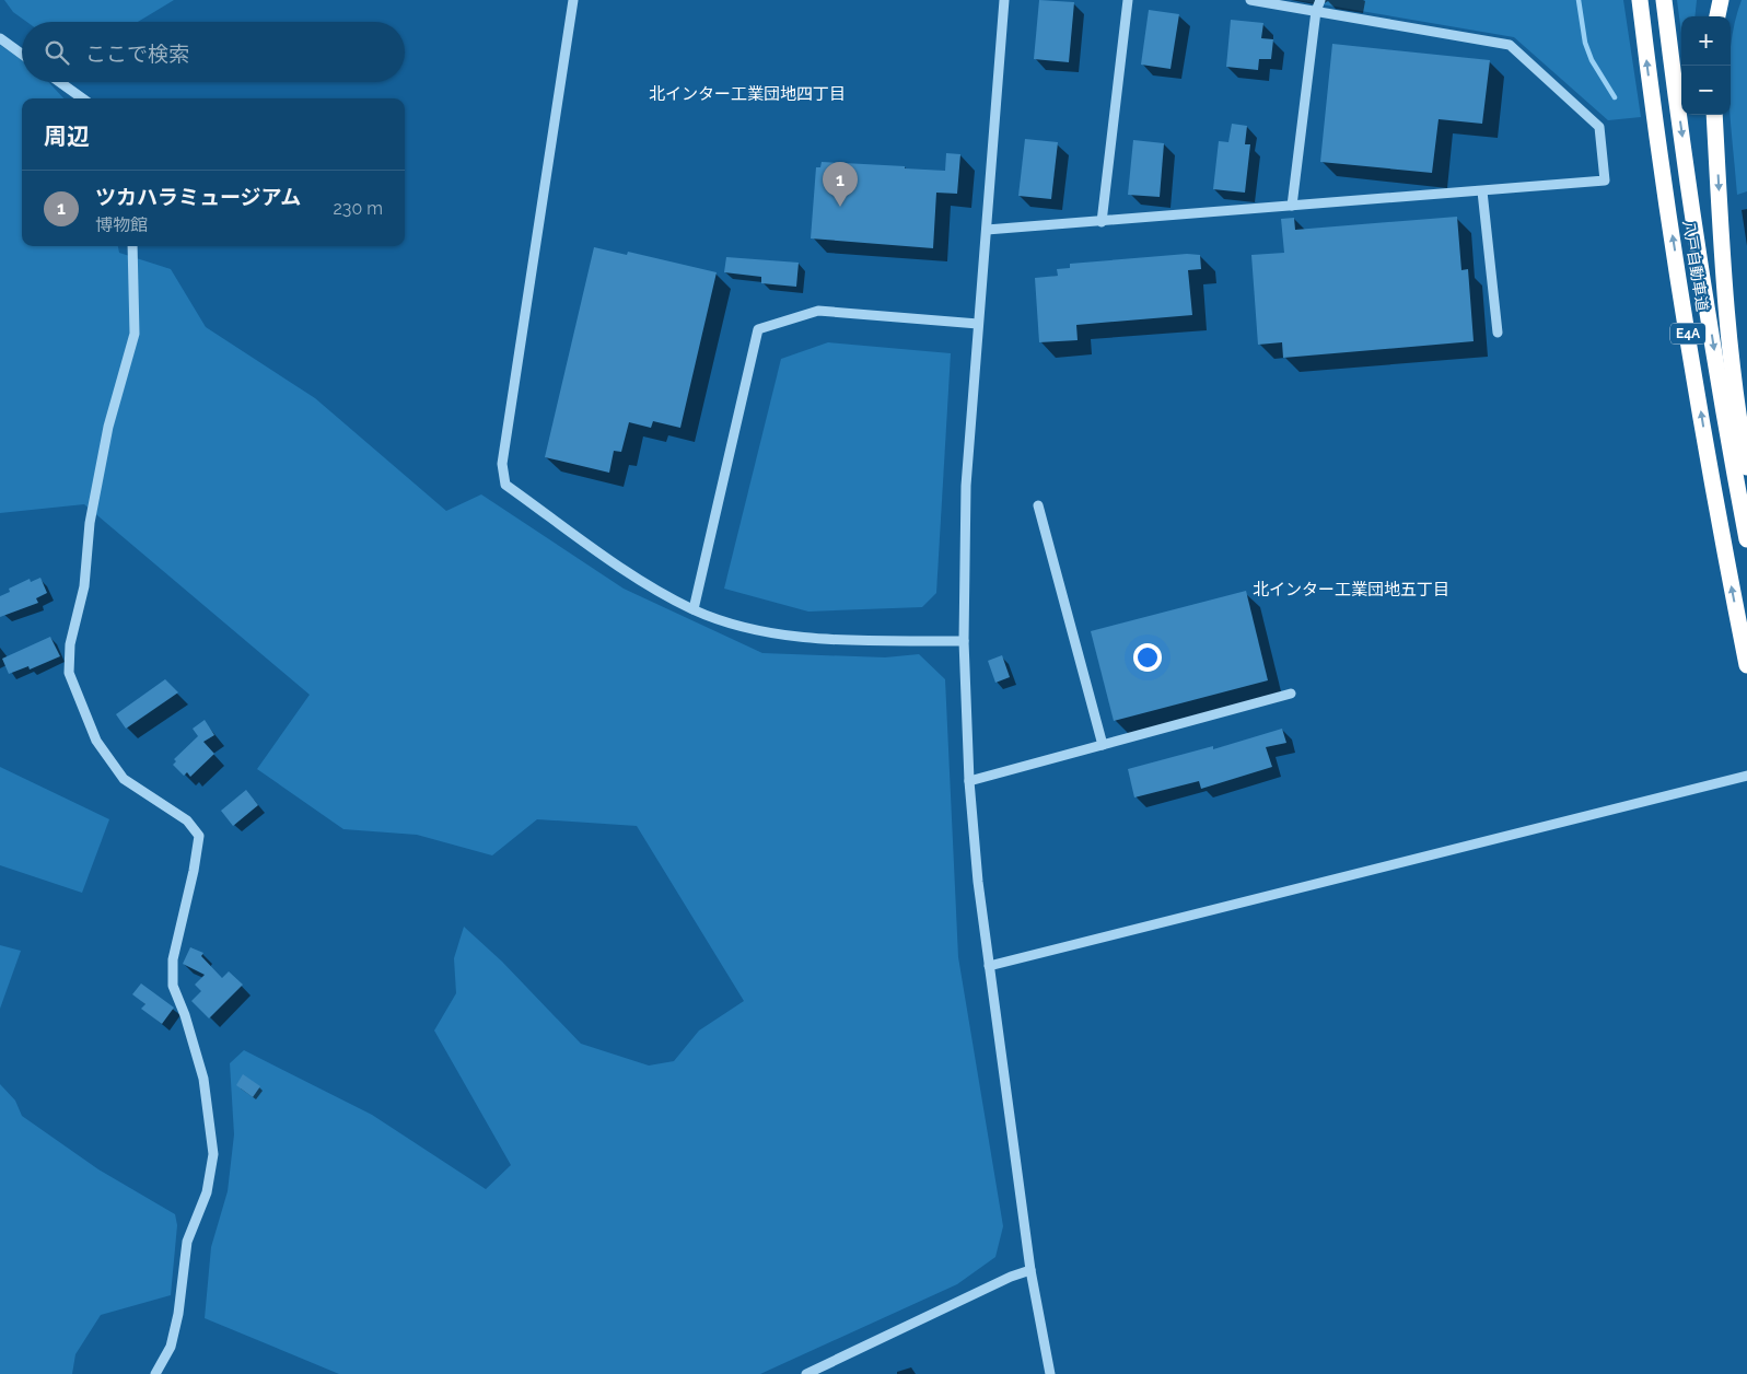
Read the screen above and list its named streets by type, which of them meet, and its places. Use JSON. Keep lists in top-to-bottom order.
{
  "streets": {
    "highway": ["八戸自動車道", "E4A"]
  },
  "districts": ["北インター工業団地四丁目", "北インター工業団地五丁目"],
  "page": {
    "map_buttons": ["+", "−"],
    "search": "ここで検索",
    "heading": "周辺",
    "pins": "1",
    "list": [
      {
        "mark": "1",
        "name": "ツカハラミュージアム",
        "note": "博物館",
        "value": "230 m"
      }
    ]
  }
}
